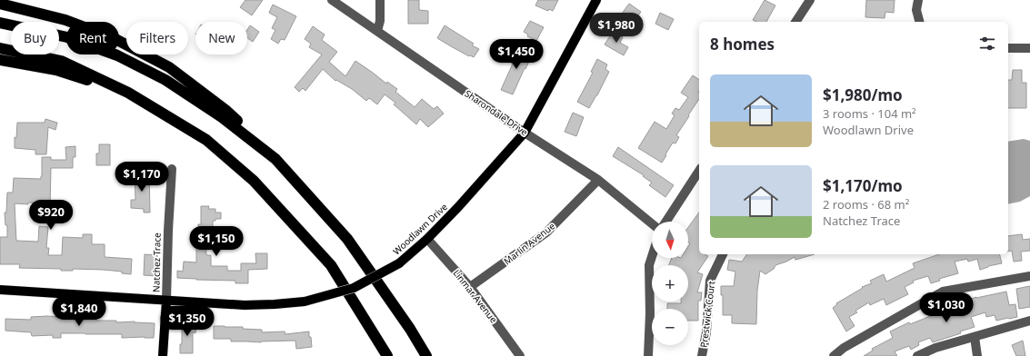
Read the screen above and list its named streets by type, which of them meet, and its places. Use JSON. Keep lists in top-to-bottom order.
{
  "streets": {
    "main road": ["Woodlawn Drive", "Natchez Trace"],
    "street": [
      "Sharondale Drive",
      "Marlin Avenue",
      "Linmar Avenue",
      "Prestwick Court"
    ]
  },
  "crossings": [
    ["Sharondale Drive", "Woodlawn Drive"],
    ["Sharondale Drive", "Marlin Avenue"],
    ["Woodlawn Drive", "Natchez Trace"],
    ["Woodlawn Drive", "Linmar Avenue"],
    ["Marlin Avenue", "Linmar Avenue"]
  ],
  "north": "bottom",
  "page": {
    "price": [
      "$1,980",
      "$1,450",
      "$1,170",
      "$920",
      "$1,150",
      "$1,030",
      "$1,840",
      "$1,350"
    ],
    "chip": [
      "Buy",
      "Rent",
      "Filters",
      "New"
    ],
    "heading": "8 homes",
    "list": [
      {
        "name": "$1,980/mo",
        "note": "3 rooms · 104 m² · Woodlawn Drive"
      },
      {
        "name": "$1,170/mo",
        "note": "2 rooms · 68 m² · Natchez Trace"
      }
    ],
    "map_buttons": ["+", "−"]
  }
}
